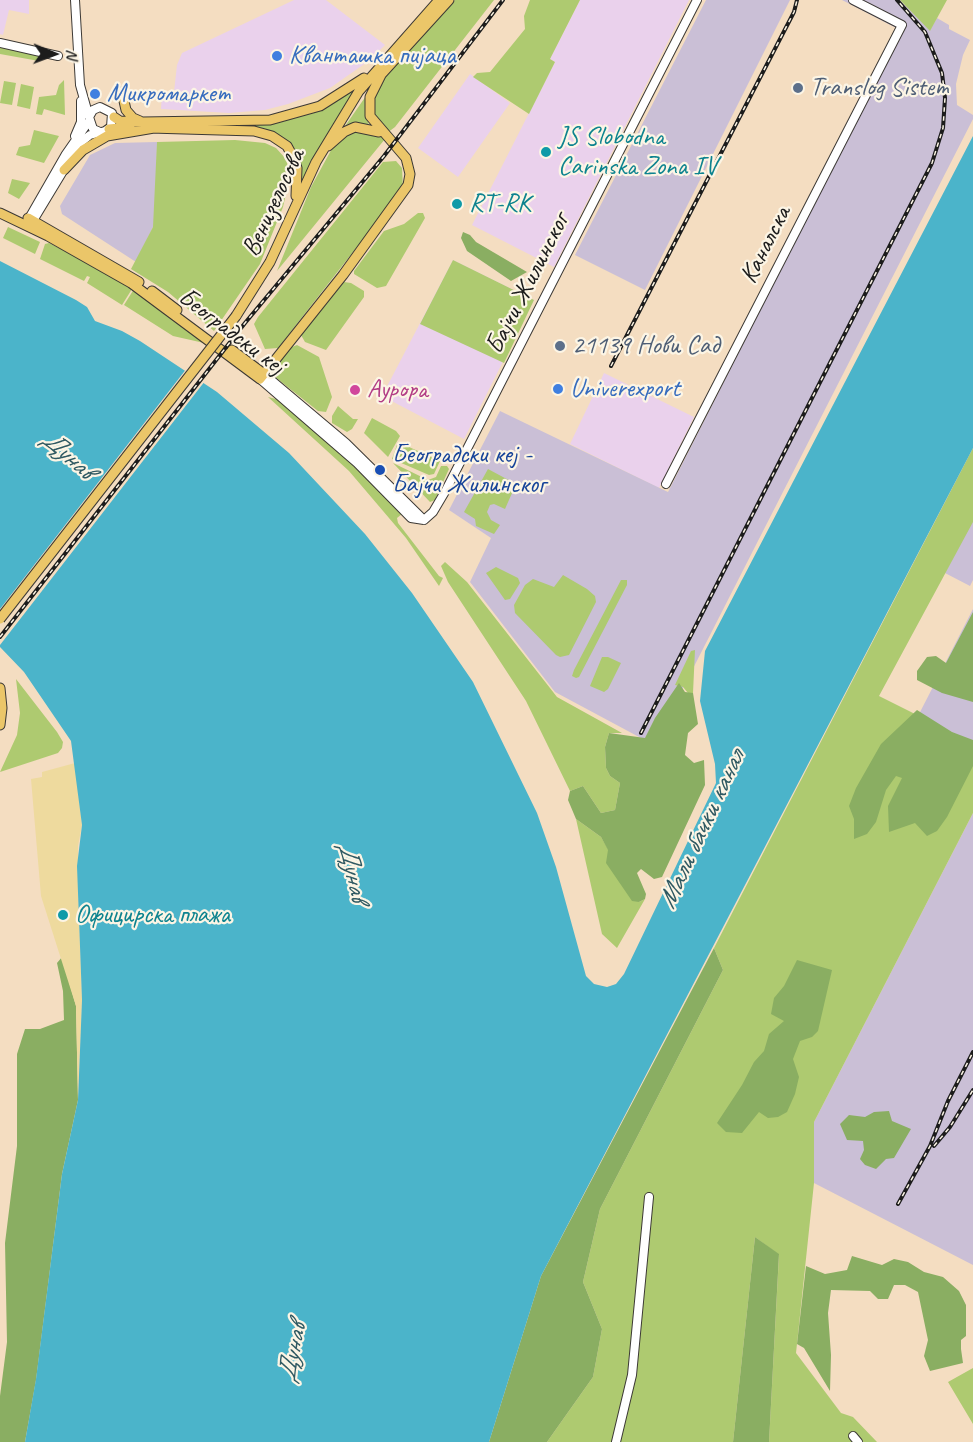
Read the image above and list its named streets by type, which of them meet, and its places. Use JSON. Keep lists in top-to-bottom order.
{
  "streets": {
    "main road": ["Венизелосова", "Београдски кеј"],
    "street": ["Каналска", "Бајчи Жилинског"]
  },
  "crossings": [
    ["Бајчи Жилинског", "Београдски кеј"]
  ],
  "water": ["Дунав", "Мали бачки канал"],
  "places": [
    "Кванташка пијаца",
    "Translog Sistem",
    "Микромаркет",
    "JS Slobodna Carinska Zona IV",
    "RT-RK",
    "21139 Нови Сад",
    "Univerexport",
    "Аурора",
    "Београдски кеј - Бајчи Жилинског",
    "Официрска плажа"
  ],
  "north": "right"
}
